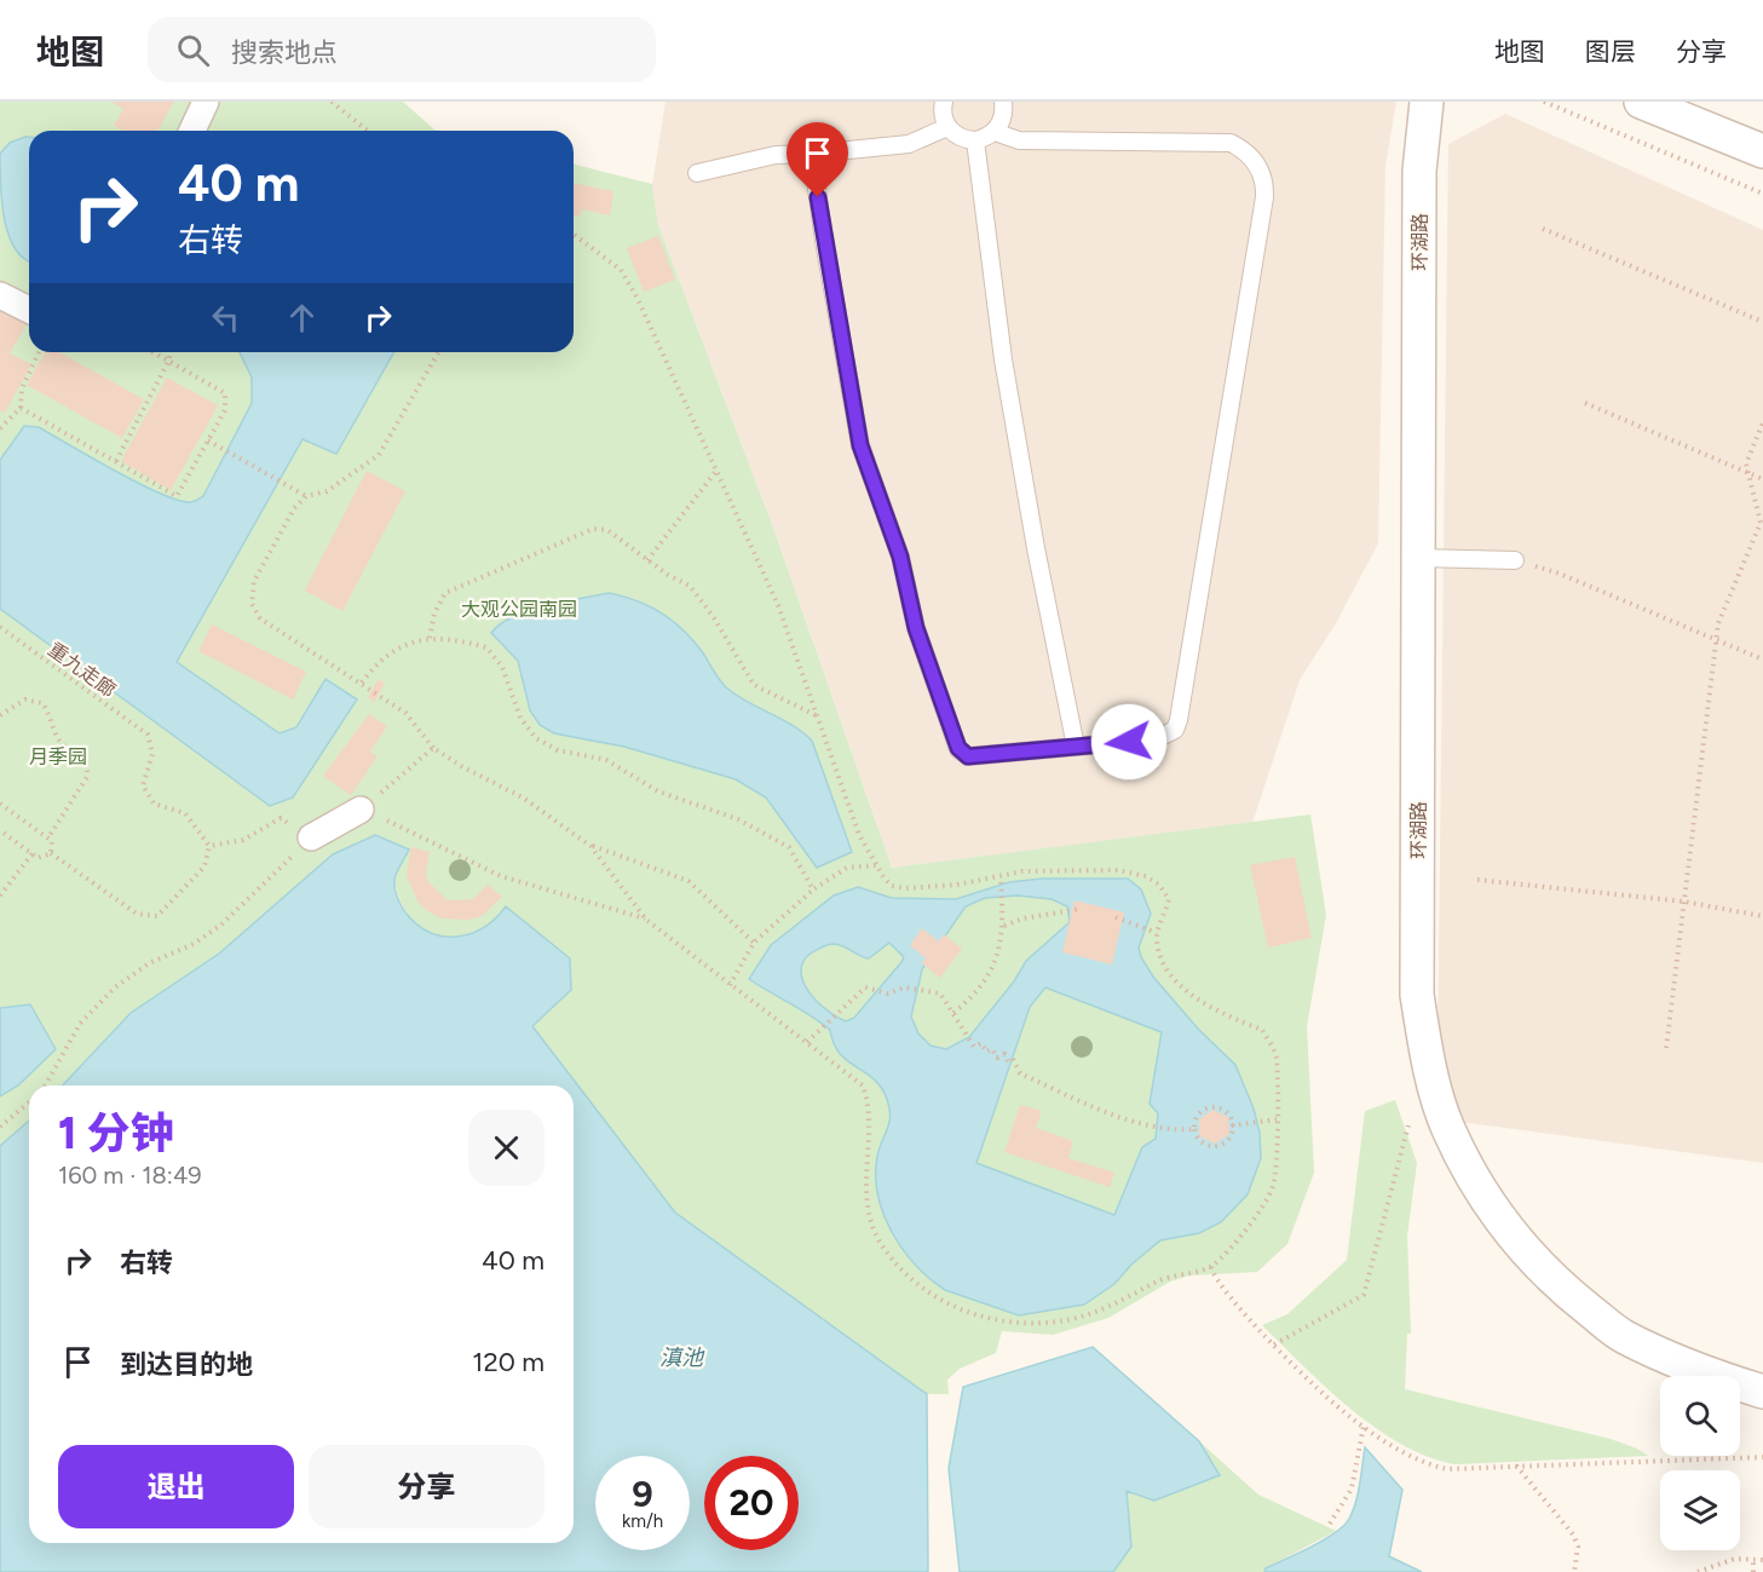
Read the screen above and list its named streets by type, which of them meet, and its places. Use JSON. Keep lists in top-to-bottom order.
{
  "streets": {
    "street": ["环湖路"],
    "path": ["重九走廊"]
  },
  "water": ["滇池"],
  "parks": ["大观公园南园", "月季园"],
  "page": {
    "header": "地图",
    "search": "搜索地点",
    "nav": ["地图", "图层", "分享"],
    "turn": ["40 m", "右转"],
    "heading": ["1 分钟", "160 m · 18:49"],
    "list": [
      {
        "name": "右转",
        "value": "40 m"
      },
      {
        "name": "到达目的地",
        "value": "120 m"
      }
    ],
    "buttons": ["退出", "分享"],
    "speed": "9 km/h",
    "limit": "20"
  }
}
